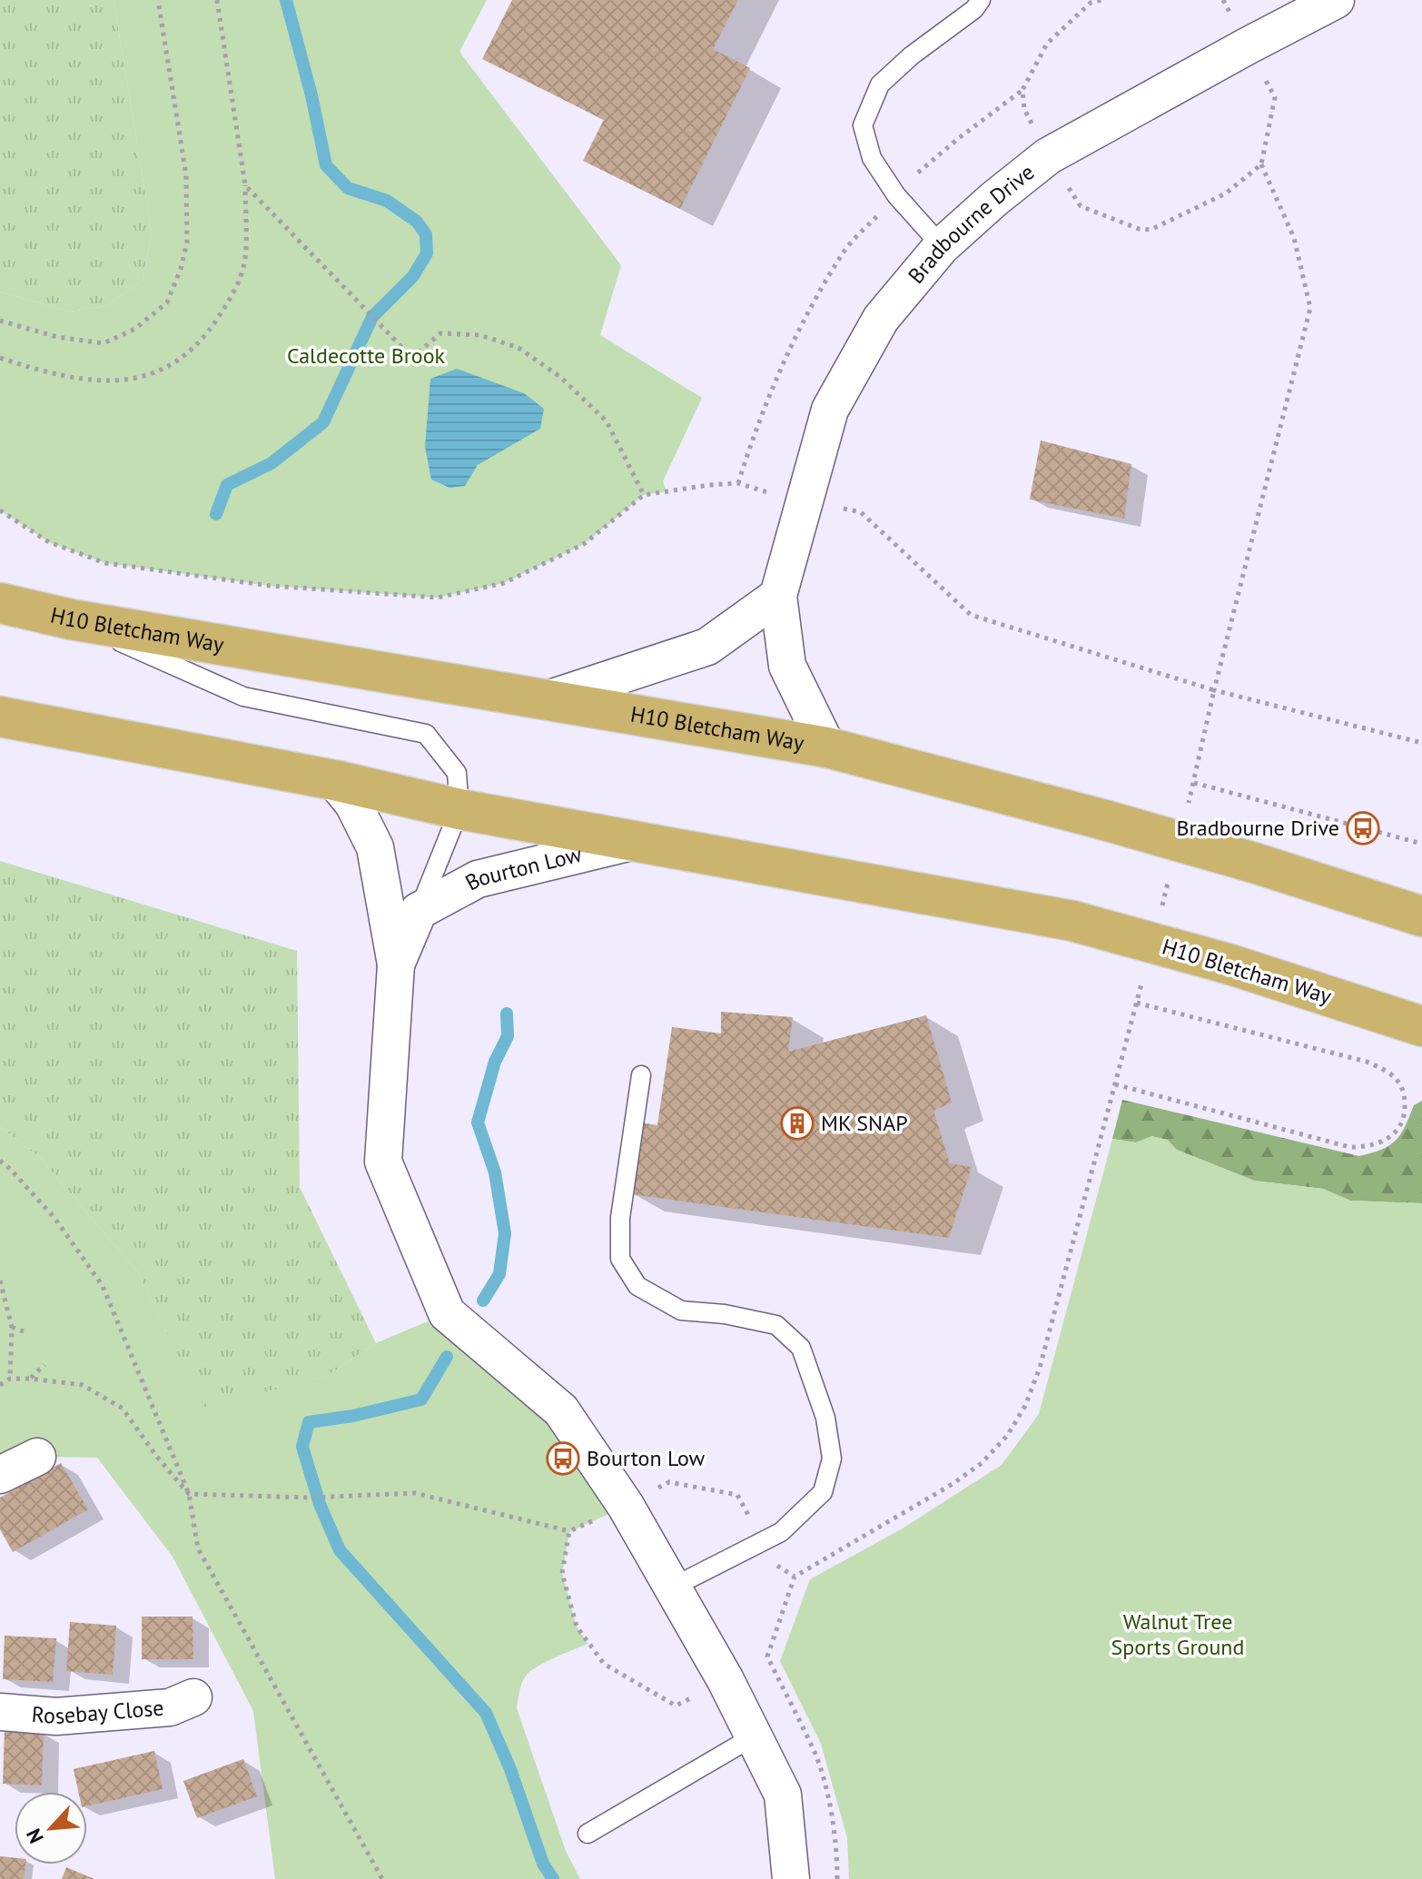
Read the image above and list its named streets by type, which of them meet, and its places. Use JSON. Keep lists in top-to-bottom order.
{
  "streets": {
    "highway": ["H10 Bletcham Way"],
    "street": ["Bradbourne Drive", "Bourton Low", "Rosebay Close"]
  },
  "crossings": [
    ["Bradbourne Drive", "H10 Bletcham Way"],
    ["H10 Bletcham Way", "Bourton Low"]
  ],
  "parks": ["Caldecotte Brook", "Walnut Tree Sports Ground"],
  "places": {
    "bus stop": ["Bradbourne Drive", "Bourton Low"],
    "building": ["MK SNAP"]
  },
  "north": "bottom left"
}
